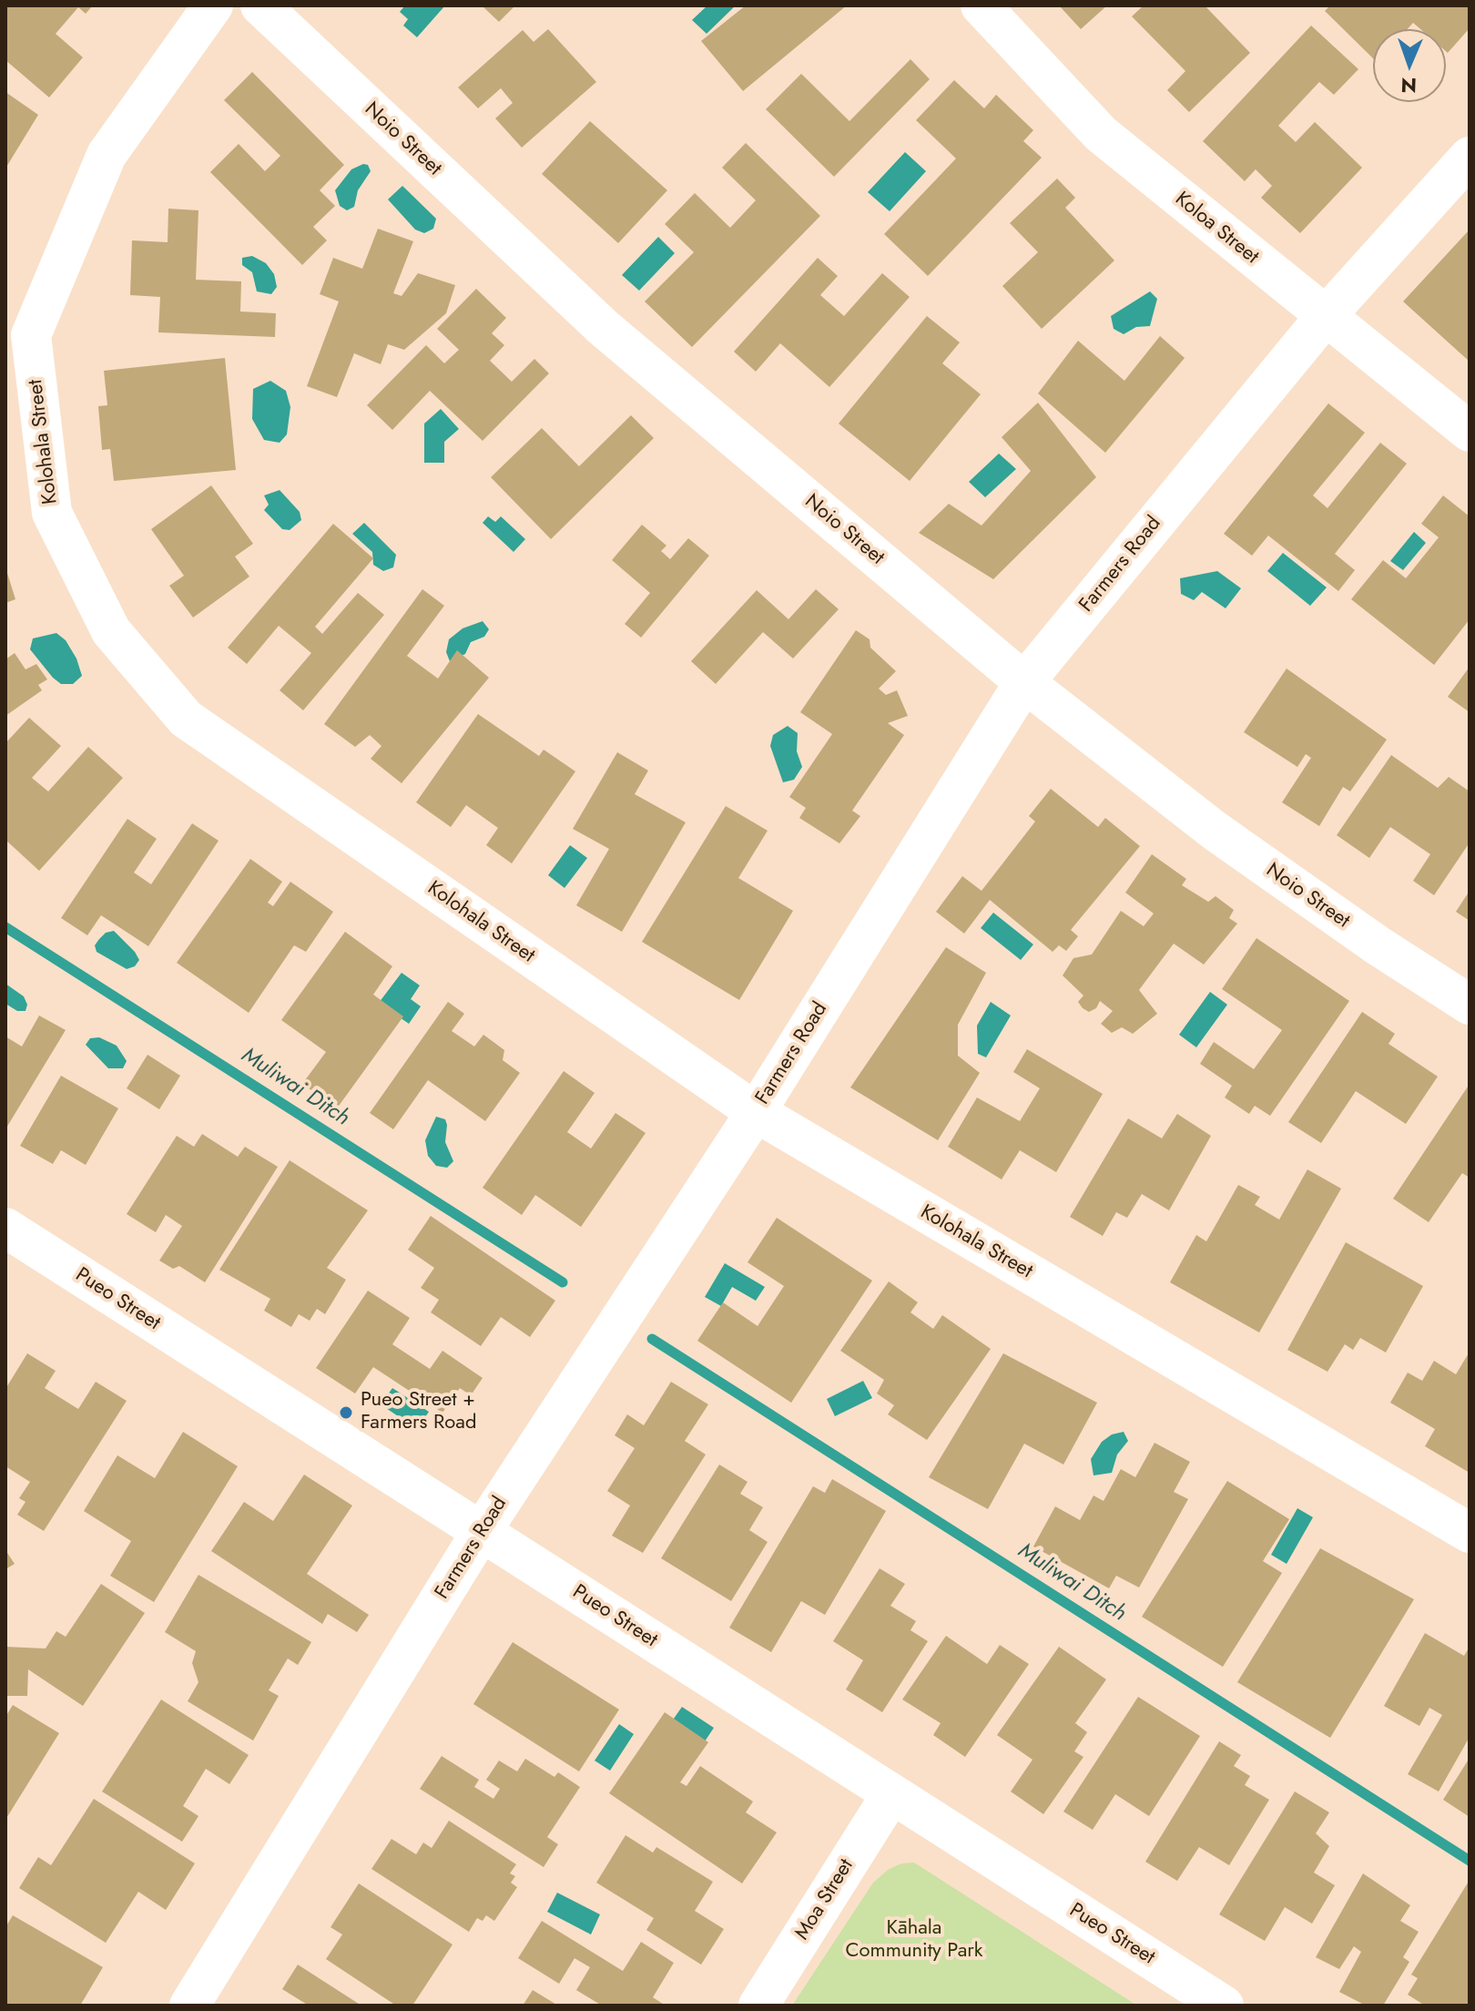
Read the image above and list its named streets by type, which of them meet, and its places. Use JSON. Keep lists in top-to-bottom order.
{
  "streets": {
    "street": [
      "Noio Street",
      "Koloa Street",
      "Kolohala Street",
      "Farmers Road",
      "Pueo Street",
      "Moa Street"
    ]
  },
  "crossings": [
    ["Noio Street", "Farmers Road"],
    ["Koloa Street", "Farmers Road"],
    ["Kolohala Street", "Farmers Road"],
    ["Farmers Road", "Pueo Street"],
    ["Pueo Street", "Moa Street"]
  ],
  "water": ["Muliwai Ditch"],
  "parks": ["Kāhala Community Park"],
  "places": ["Pueo Street + Farmers Road"],
  "north": "bottom"
}
